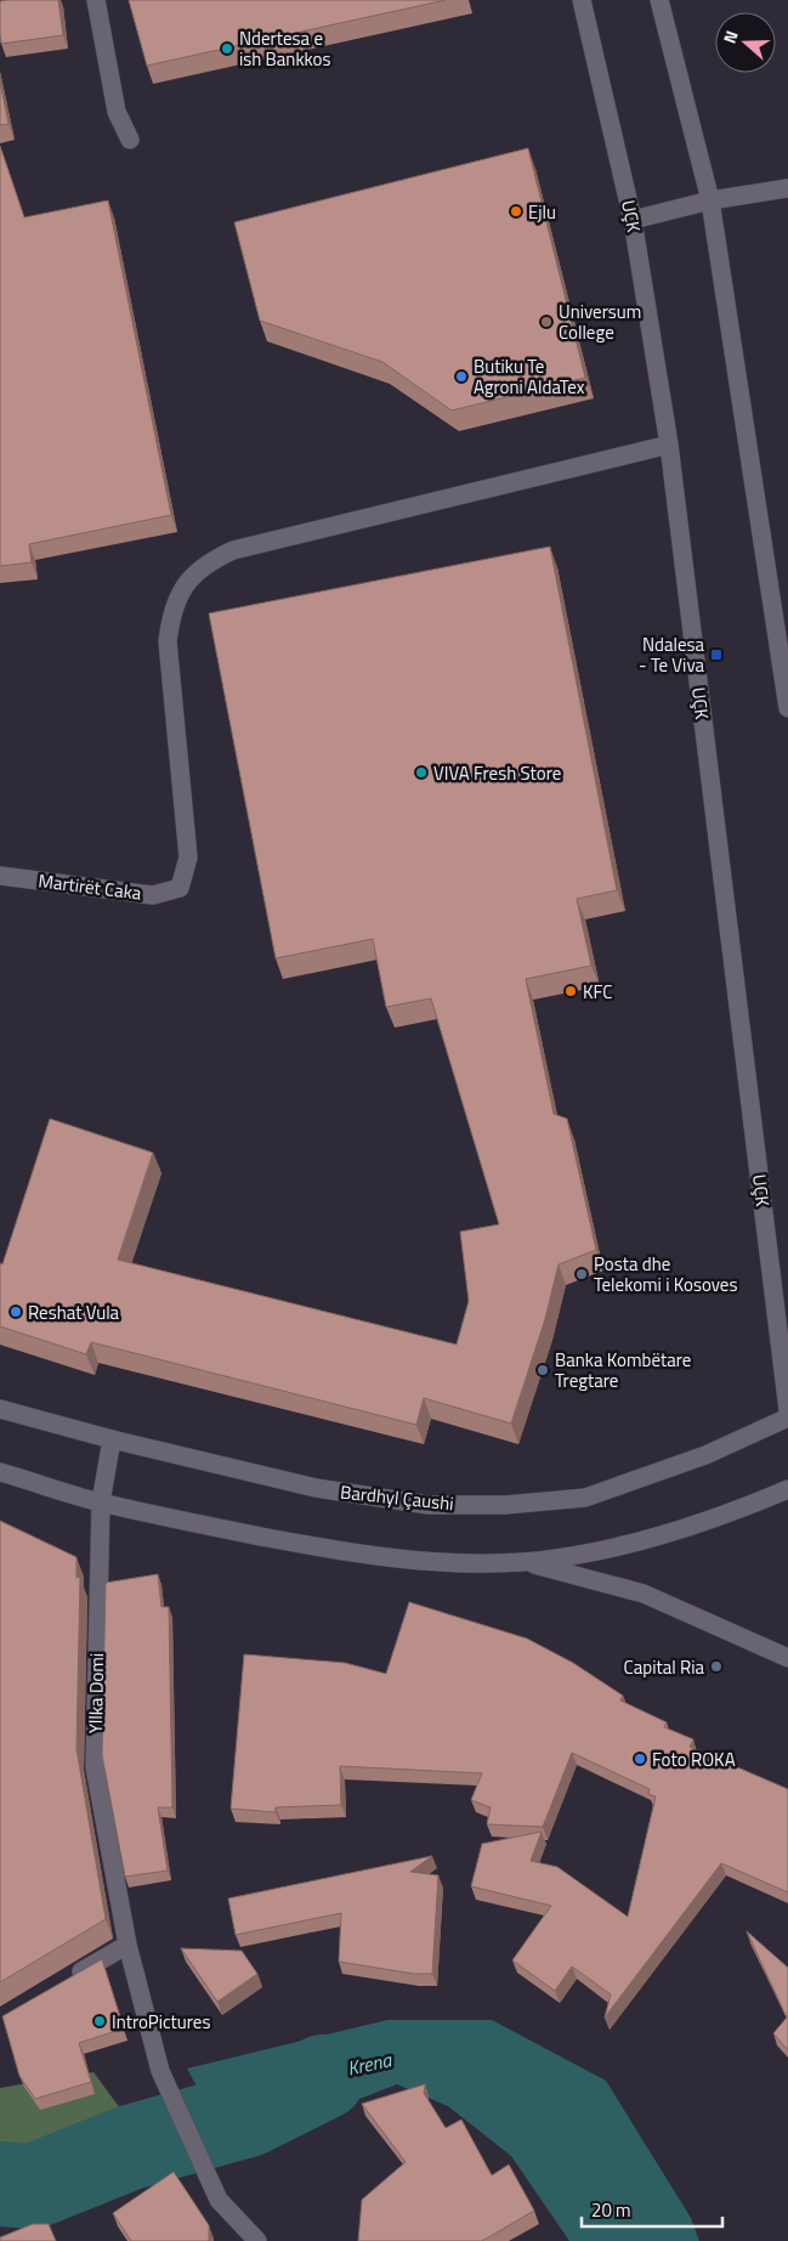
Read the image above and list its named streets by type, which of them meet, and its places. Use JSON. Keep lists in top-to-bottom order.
{
  "streets": {
    "street": [
      "UÇK",
      "Martirët Caka",
      "Bardhyl Çaushi",
      "Yllka Domi"
    ]
  },
  "crossings": [
    ["UÇK", "Martirët Caka"],
    ["Bardhyl Çaushi", "Yllka Domi"]
  ],
  "water": ["Krena"],
  "places": {
    "other": [
      "Ndertesa e ish Bankkos",
      "Ejlu",
      "Universum College",
      "Butiku Te Agroni AldaTex",
      "VIVA Fresh Store",
      "KFC",
      "Posta dhe Telekomi i Kosoves",
      "Reshat Vula",
      "Banka Kombëtare Tregtare",
      "Capital Ria",
      "Foto ROKA",
      "IntroPictures"
    ],
    "transit": ["Ndalesa - Te Viva"]
  },
  "scale_bar": "20 m",
  "north": "left"
}
